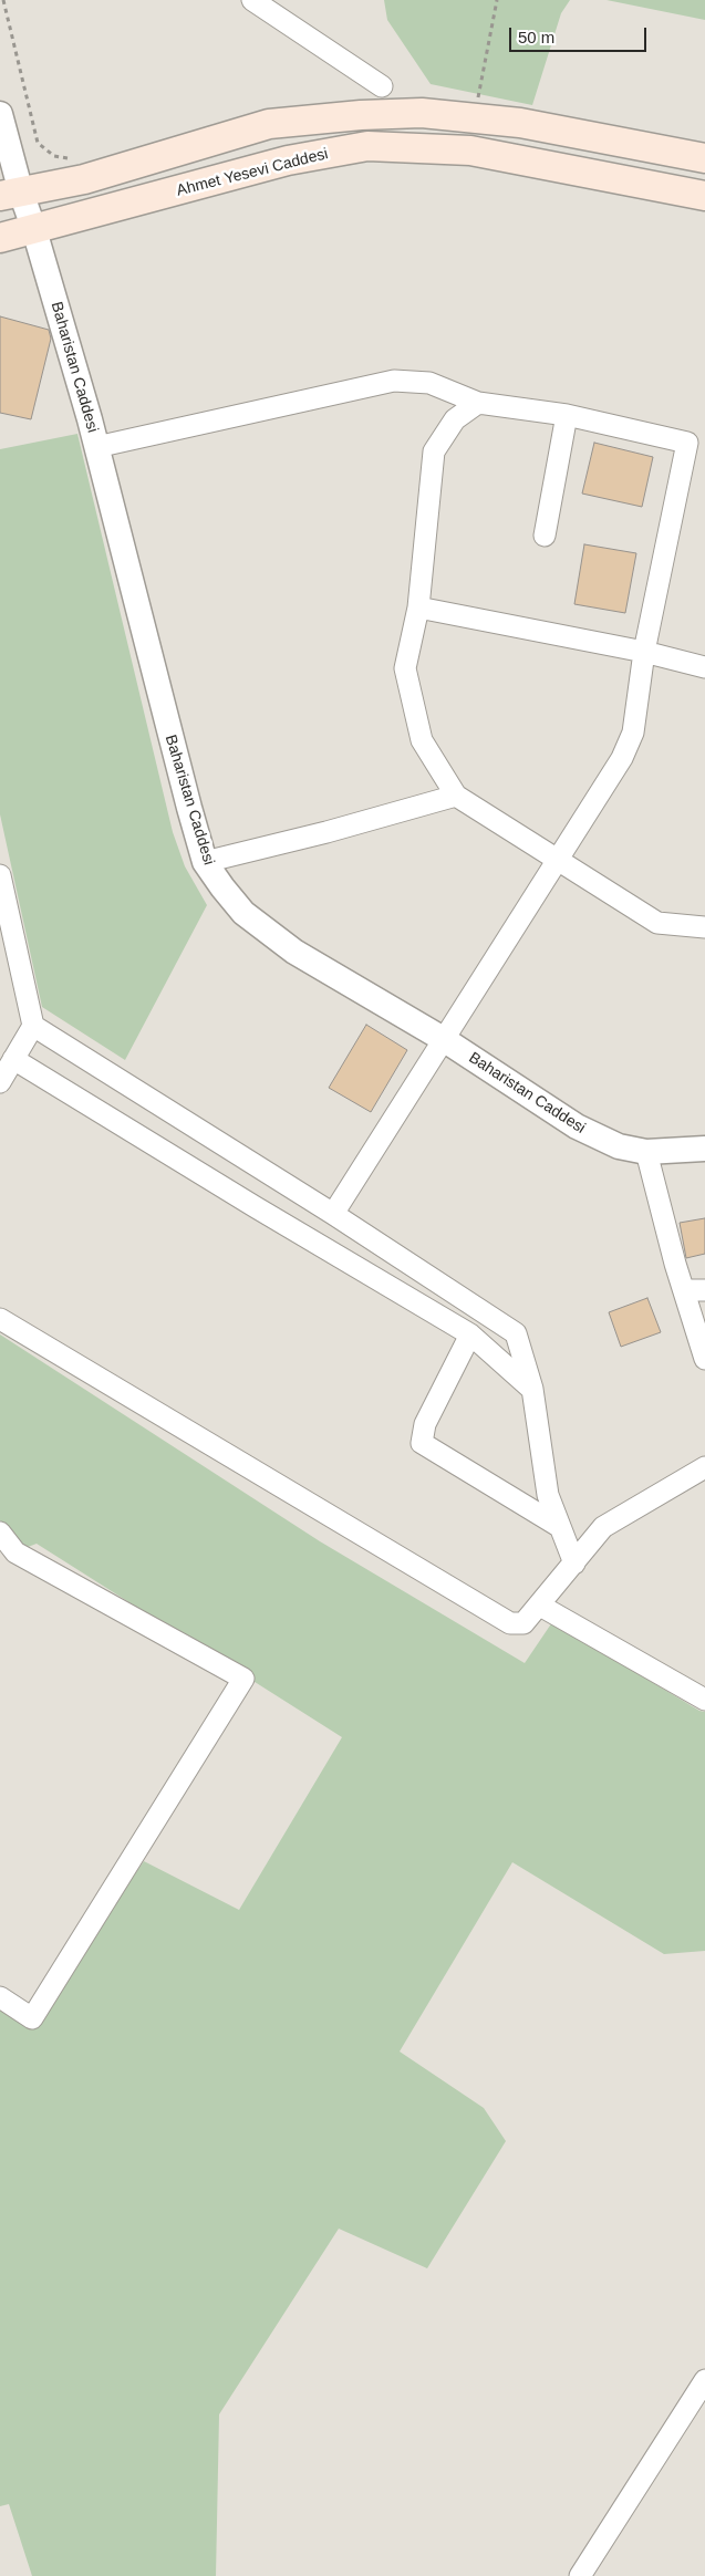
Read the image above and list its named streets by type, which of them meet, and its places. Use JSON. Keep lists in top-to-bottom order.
{
  "streets": {
    "main road": ["Ahmet Yesevi Caddesi"],
    "street": ["Baharistan Caddesi"]
  },
  "crossings": [
    ["Ahmet Yesevi Caddesi", "Baharistan Caddesi"]
  ],
  "scale_bar": "50 m"
}
